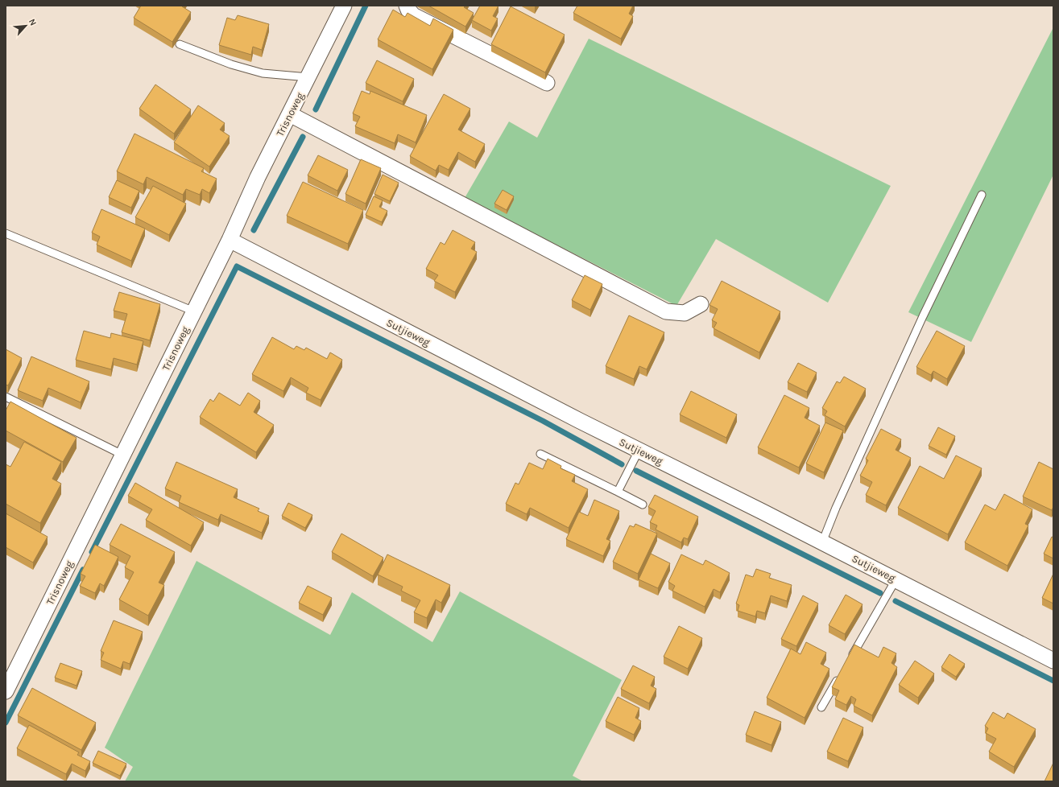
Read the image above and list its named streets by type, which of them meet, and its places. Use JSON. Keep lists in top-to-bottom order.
{
  "streets": {
    "street": ["Trisnoweg", "Sutjieweg"]
  },
  "crossings": [
    ["Trisnoweg", "Sutjieweg"]
  ],
  "north": "top right"
}
